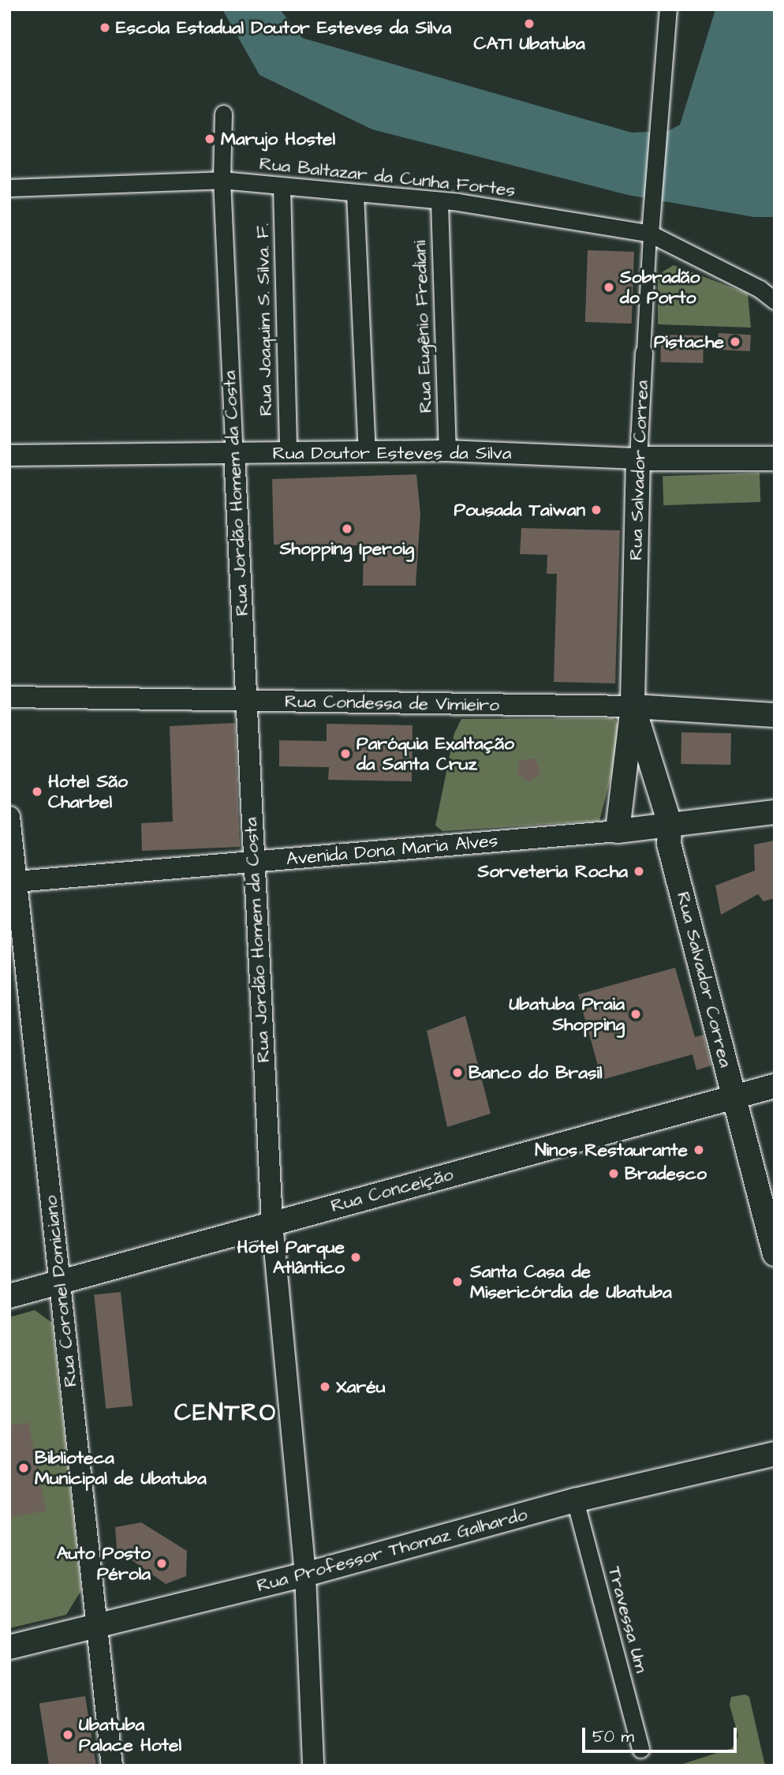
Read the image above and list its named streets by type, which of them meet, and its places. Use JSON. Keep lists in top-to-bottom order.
{
  "streets": {
    "main road": [
      "Rua Doutor Esteves da Silva",
      "Rua Salvador Correa",
      "Rua Condessa de Vimieiro",
      "Avenida Dona Maria Alves",
      "Rua Conceição",
      "Rua Professor Thomaz Galhardo"
    ],
    "street": [
      "Rua Baltazar da Cunha Fortes",
      "Rua Joaquim S. Silva. F.",
      "Rua Eugênio Frediani",
      "Rua Jordão Homem da Costa",
      "Rua Coronel Domiciano",
      "Travessa Um"
    ]
  },
  "crossings": [
    ["Rua Baltazar da Cunha Fortes", "Rua Joaquim S. Silva. F."],
    ["Rua Baltazar da Cunha Fortes", "Rua Eugênio Frediani"],
    ["Rua Baltazar da Cunha Fortes", "Rua Salvador Correa"],
    ["Rua Baltazar da Cunha Fortes", "Rua Jordão Homem da Costa"],
    ["Rua Joaquim S. Silva. F.", "Rua Doutor Esteves da Silva"],
    ["Rua Eugênio Frediani", "Rua Doutor Esteves da Silva"],
    ["Rua Doutor Esteves da Silva", "Rua Salvador Correa"],
    ["Rua Doutor Esteves da Silva", "Rua Jordão Homem da Costa"],
    ["Rua Salvador Correa", "Rua Condessa de Vimieiro"],
    ["Rua Salvador Correa", "Avenida Dona Maria Alves"],
    ["Rua Salvador Correa", "Rua Conceição"],
    ["Rua Jordão Homem da Costa", "Rua Condessa de Vimieiro"],
    ["Rua Jordão Homem da Costa", "Avenida Dona Maria Alves"],
    ["Rua Jordão Homem da Costa", "Rua Conceição"],
    ["Rua Jordão Homem da Costa", "Rua Professor Thomaz Galhardo"],
    ["Avenida Dona Maria Alves", "Rua Coronel Domiciano"],
    ["Rua Conceição", "Rua Coronel Domiciano"],
    ["Rua Coronel Domiciano", "Rua Professor Thomaz Galhardo"],
    ["Rua Professor Thomaz Galhardo", "Travessa Um"]
  ],
  "districts": ["CENTRO"],
  "places": [
    "CATI Ubatuba",
    "Escola Estadual Doutor Esteves da Silva",
    "Marujo Hostel",
    "Sobradão do Porto",
    "Pistache",
    "Pousada Taiwan",
    "Shopping Iperoig",
    "Paróquia Exaltação da Santa Cruz",
    "Hotel São Charbel",
    "Sorveteria Rocha",
    "Ubatuba Praia Shopping",
    "Banco do Brasil",
    "Ninos Restaurante",
    "Bradesco",
    "Hotel Parque Atlântico",
    "Santa Casa de Misericórdia de Ubatuba",
    "Xaréu",
    "Biblioteca Municipal de Ubatuba",
    "Auto Posto Pérola",
    "Ubatuba Palace Hotel"
  ],
  "scale_bar": "50 m"
}
